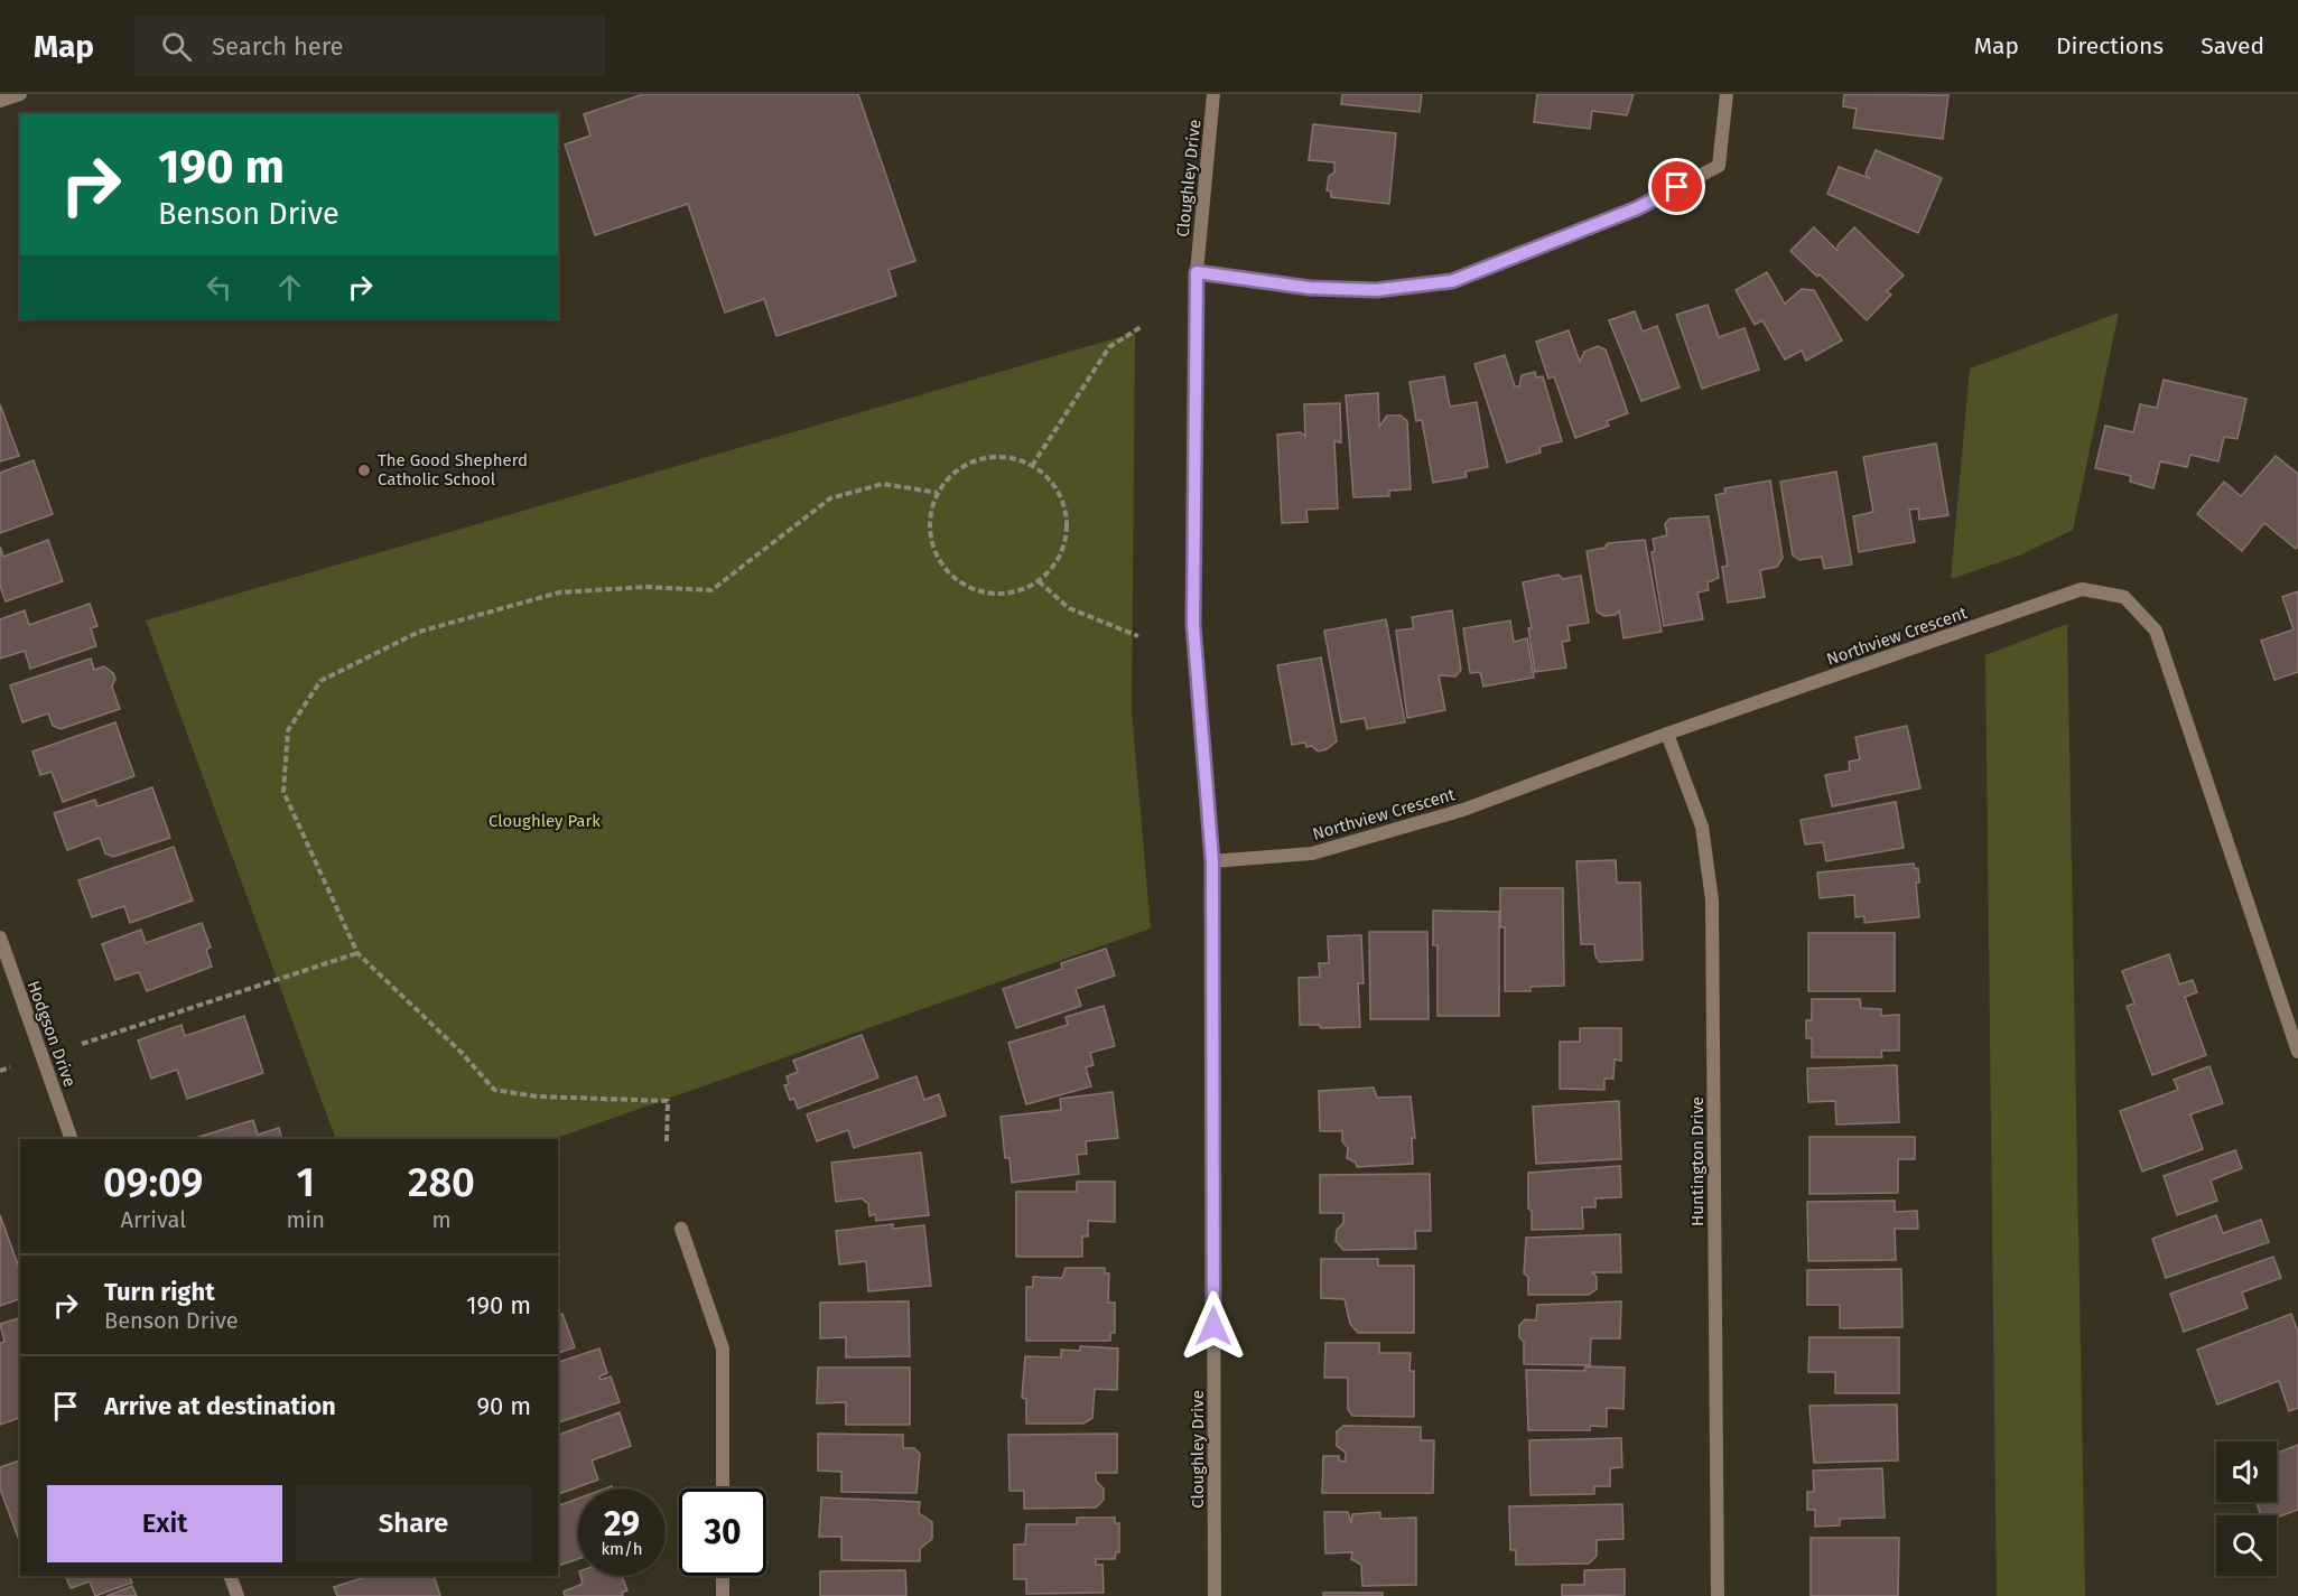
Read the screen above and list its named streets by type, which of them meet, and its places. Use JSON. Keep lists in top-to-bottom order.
{
  "streets": {
    "street": [
      "Cloughley Drive",
      "Northview Crescent",
      "Hodgson Drive",
      "Huntington Drive"
    ]
  },
  "crossings": [
    ["Cloughley Drive", "Northview Crescent"],
    ["Northview Crescent", "Huntington Drive"]
  ],
  "parks": ["Cloughley Park"],
  "places": ["The Good Shepherd Catholic School"],
  "page": {
    "header": "Map",
    "search": "Search here",
    "nav": ["Map", "Directions", "Saved"],
    "turn": ["190 m", "Benson Drive"],
    "eta": [
      "09:09",
      "Arrival",
      "1",
      "min",
      "280",
      "m"
    ],
    "list": [
      {
        "name": "Turn right",
        "note": "Benson Drive",
        "value": "190 m"
      },
      {
        "name": "Arrive at destination",
        "value": "90 m"
      }
    ],
    "buttons": ["Exit", "Share"],
    "speed": "29 km/h",
    "limit": "30"
  }
}
